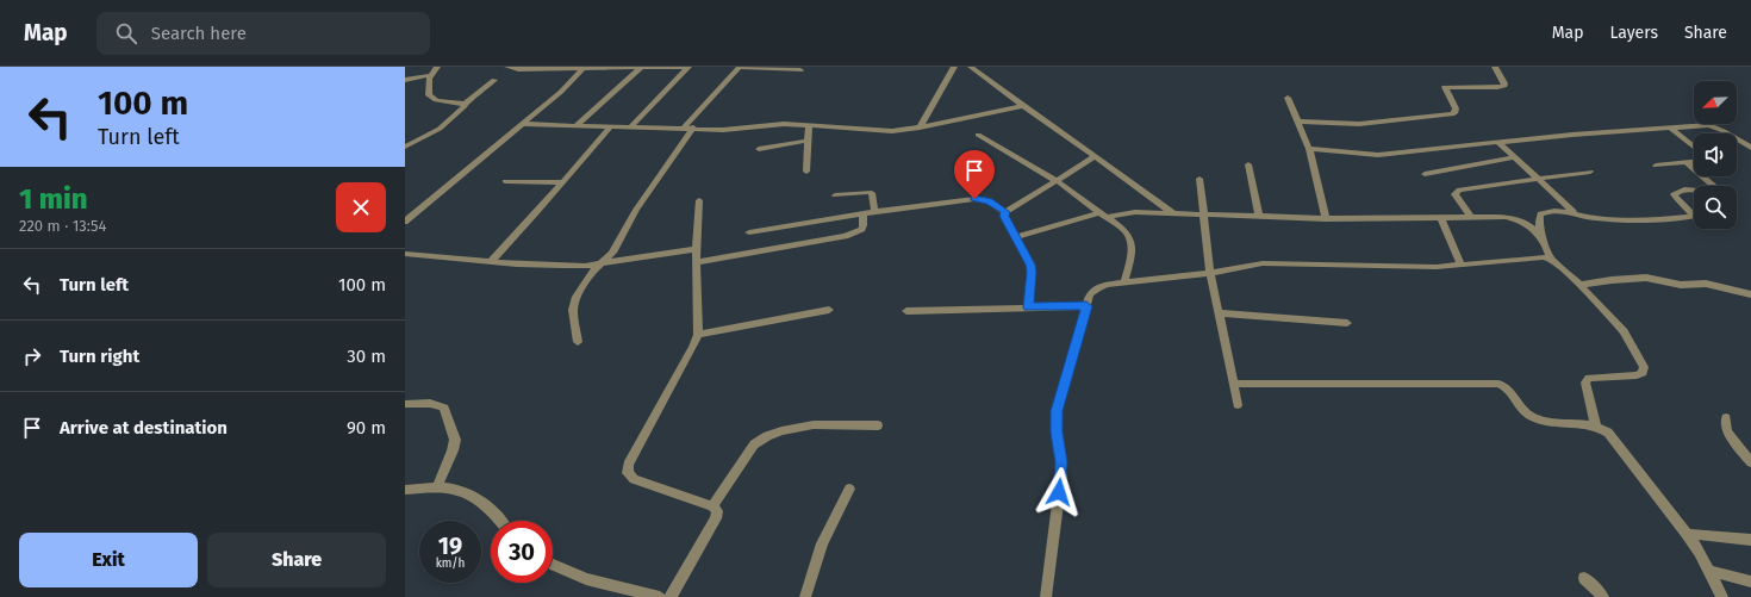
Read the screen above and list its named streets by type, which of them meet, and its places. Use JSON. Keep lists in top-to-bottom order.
{
  "north": "bottom left",
  "page": {
    "header": "Map",
    "search": "Search here",
    "nav": ["Map", "Layers", "Share"],
    "turn": ["100 m", "Turn left"],
    "heading": ["1 min", "220 m · 13:54"],
    "list": [
      {
        "name": "Turn left",
        "value": "100 m"
      },
      {
        "name": "Turn right",
        "value": "30 m"
      },
      {
        "name": "Arrive at destination",
        "value": "90 m"
      }
    ],
    "speed": "19 km/h",
    "limit": "30",
    "buttons": ["Exit", "Share"]
  }
}
